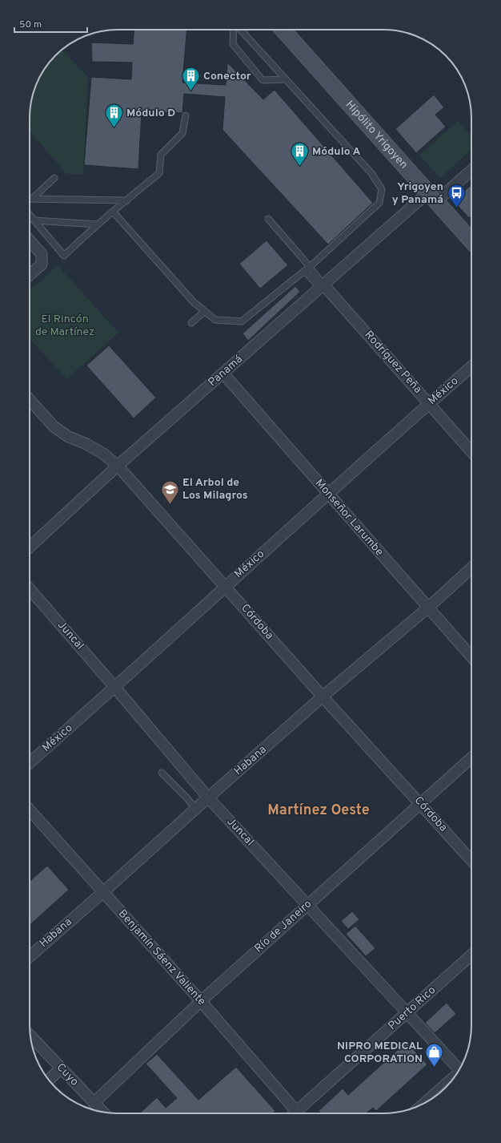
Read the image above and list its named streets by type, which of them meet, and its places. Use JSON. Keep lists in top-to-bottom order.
{
  "streets": {
    "street": [
      "Hipólito Yrigoyen",
      "Rodríguez Peña",
      "Panamá",
      "México",
      "Monseñor Larumbe",
      "Córdoba",
      "Juncal",
      "Habana",
      "Río de Janeiro",
      "Benjamín Sáenz Valiente",
      "Puerto Rico",
      "Cuyo"
    ]
  },
  "crossings": [
    ["Hipólito Yrigoyen", "Panamá"],
    ["Rodríguez Peña", "Panamá"],
    ["Rodríguez Peña", "México"],
    ["Panamá", "Monseñor Larumbe"],
    ["Panamá", "Córdoba"],
    ["México", "Monseñor Larumbe"],
    ["México", "Córdoba"],
    ["México", "Juncal"],
    ["Monseñor Larumbe", "Habana"],
    ["Córdoba", "Habana"],
    ["Córdoba", "Río de Janeiro"],
    ["Juncal", "Habana"],
    ["Juncal", "Río de Janeiro"],
    ["Juncal", "Puerto Rico"],
    ["Habana", "Benjamín Sáenz Valiente"],
    ["Río de Janeiro", "Benjamín Sáenz Valiente"],
    ["Río de Janeiro", "Cuyo"],
    ["Benjamín Sáenz Valiente", "Puerto Rico"]
  ],
  "districts": ["Martínez Oeste"],
  "parks": ["El Rincón de Martínez"],
  "places": {
    "building": ["Conector", "Módulo D", "Módulo A"],
    "bus stop": ["Yrigoyen y Panamá"],
    "school or university": ["El Arbol de Los Milagros"],
    "shop": ["NIPRO MEDICAL CORPORATION"]
  },
  "scale_bar": "50 m"
}
